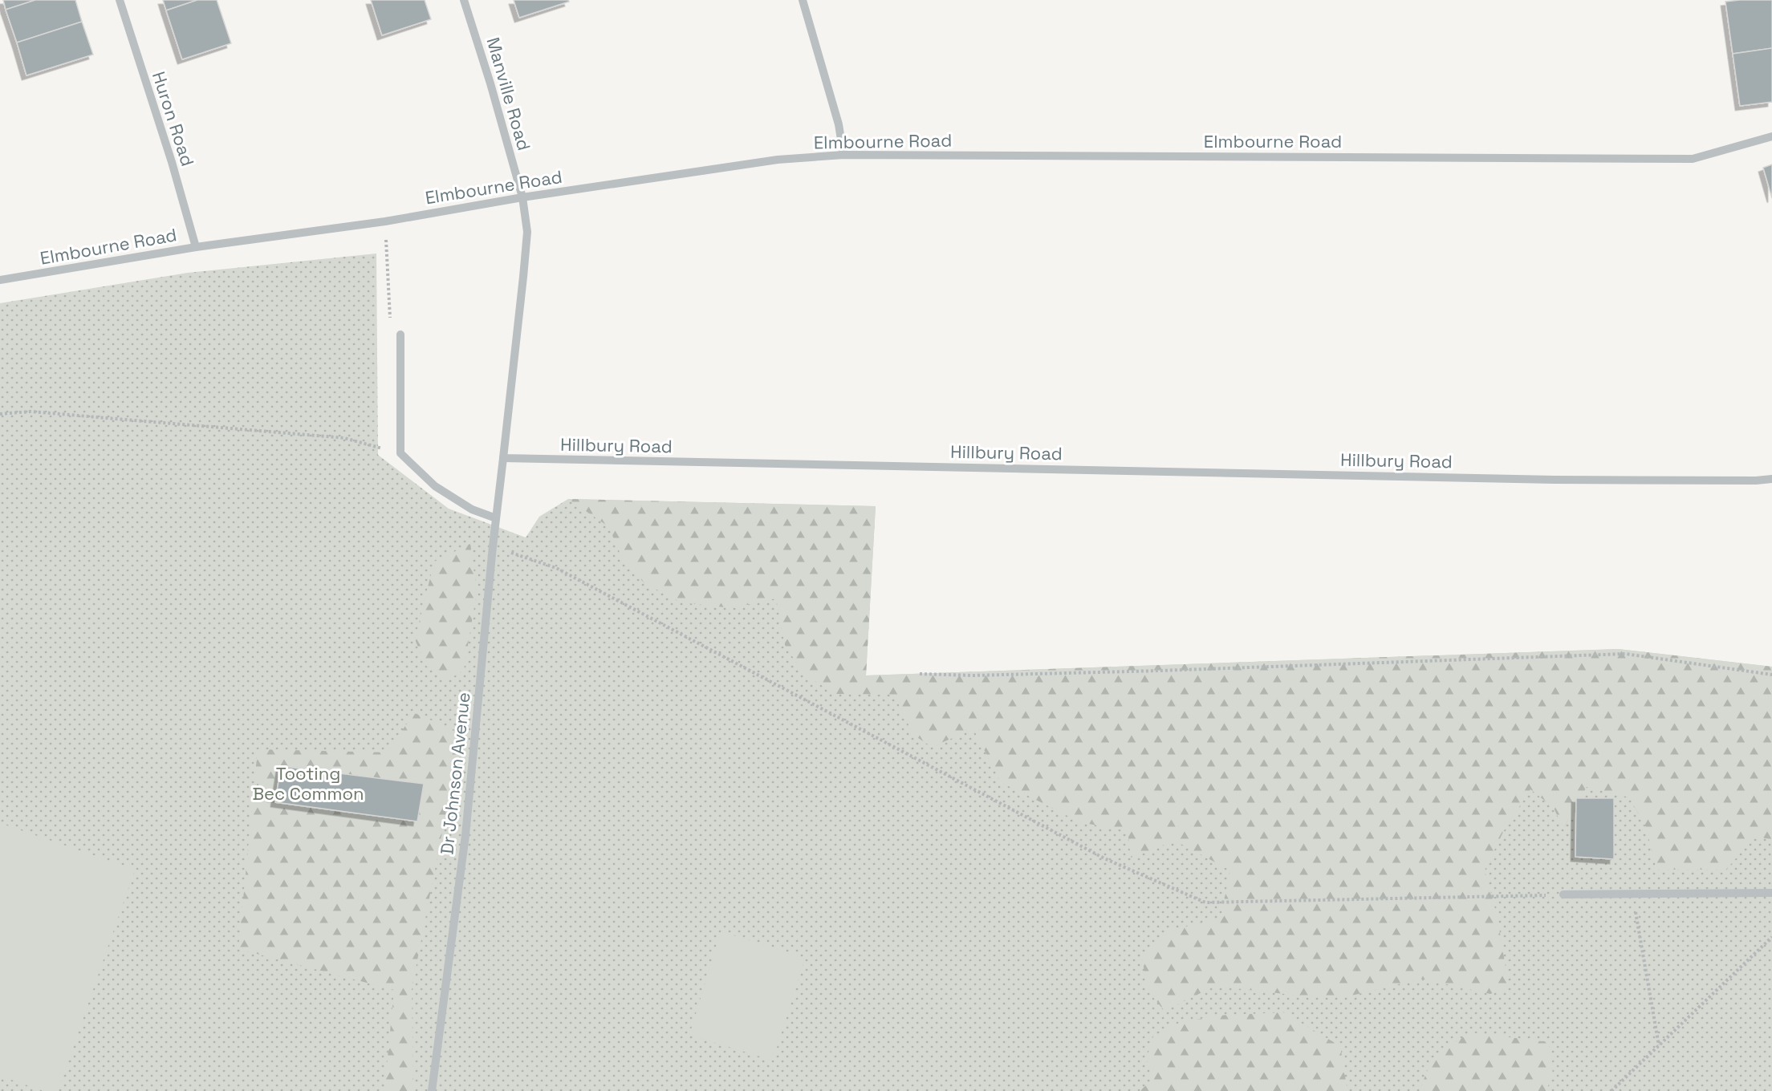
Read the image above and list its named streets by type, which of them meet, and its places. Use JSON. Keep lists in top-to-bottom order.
{
  "streets": {
    "street": [
      "Manville Road",
      "Huron Road",
      "Elmbourne Road",
      "Hillbury Road",
      "Dr Johnson Avenue"
    ]
  },
  "crossings": [
    ["Manville Road", "Elmbourne Road"],
    ["Huron Road", "Elmbourne Road"],
    ["Hillbury Road", "Dr Johnson Avenue"]
  ],
  "parks": ["Tooting Bec Common"]
}
